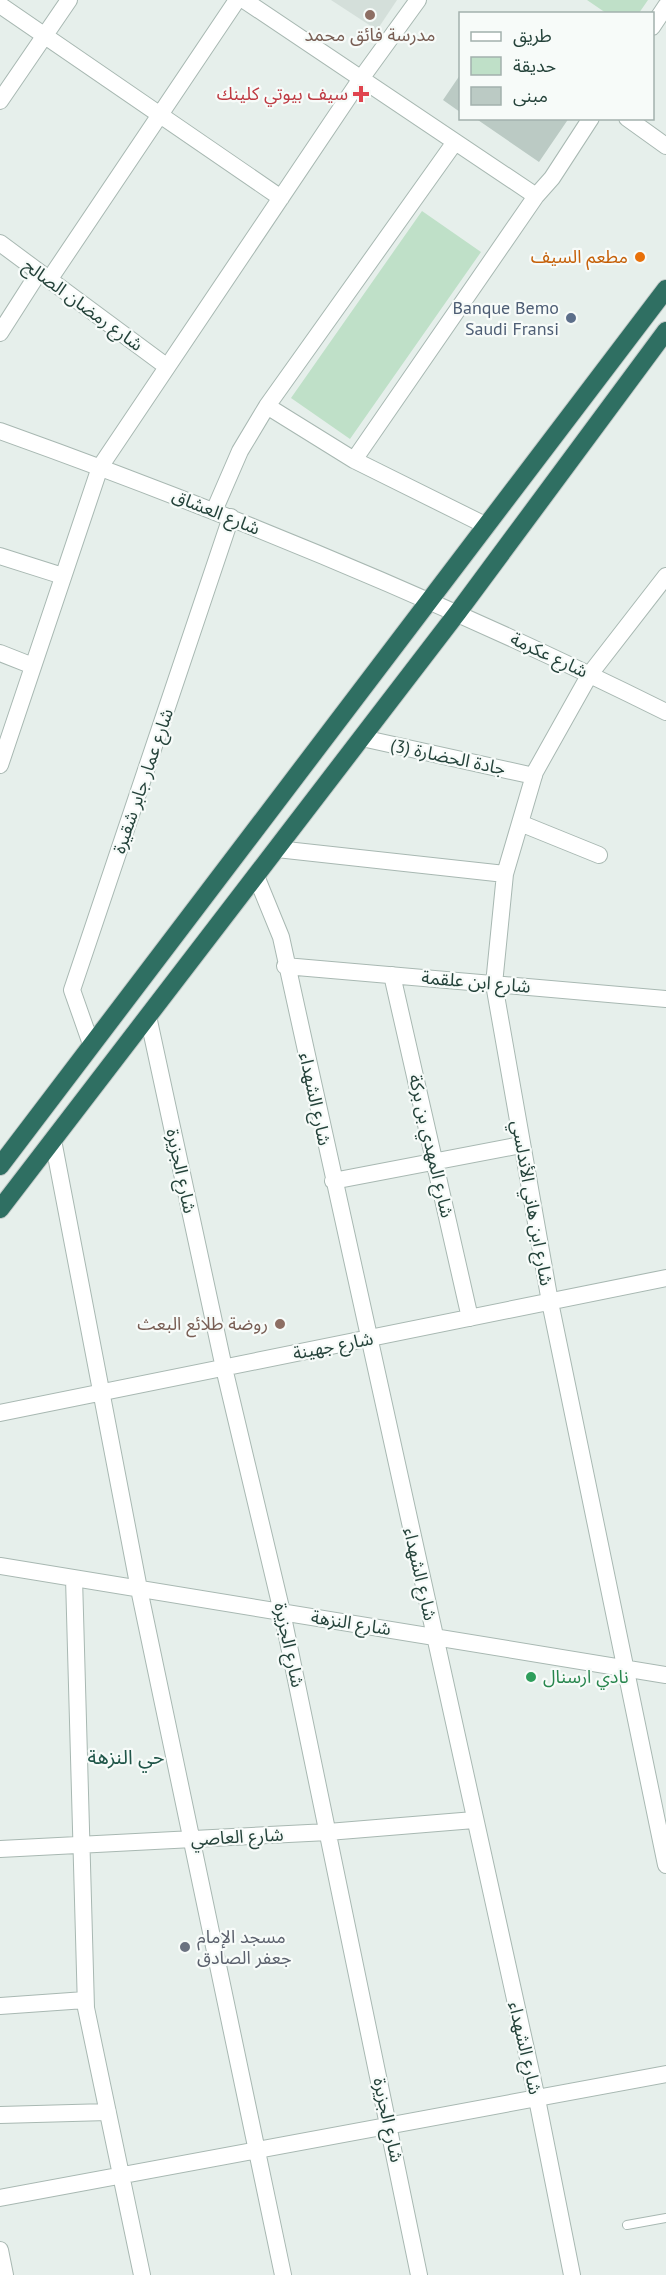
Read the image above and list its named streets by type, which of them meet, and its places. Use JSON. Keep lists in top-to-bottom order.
{
  "streets": {
    "street": [
      "شارع رمضان الصالح",
      "شارع العشاق",
      "شارع عكرمة",
      "جادة الحضارة (3)",
      "شارع عمار جابر شقيرة",
      "شارع ابن علقمة",
      "شارع الشهداء",
      "شارع المهدي بن بركة",
      "شارع الجزيرة",
      "شارع ابن هاني الأندلسي",
      "شارع جهينة",
      "شارع النزهة",
      "شارع العاصي"
    ]
  },
  "crossings": [
    ["شارع العشاق", "شارع عكرمة"],
    ["شارع العشاق", "شارع عمار جابر شقيرة"],
    ["شارع عكرمة", "شارع ابن هاني الأندلسي"],
    ["جادة الحضارة (3)", "شارع ابن هاني الأندلسي"],
    ["شارع ابن علقمة", "شارع الشهداء"],
    ["شارع ابن علقمة", "شارع المهدي بن بركة"],
    ["شارع ابن علقمة", "شارع ابن هاني الأندلسي"],
    ["شارع الشهداء", "شارع جهينة"],
    ["شارع الشهداء", "شارع النزهة"],
    ["شارع الشهداء", "شارع العاصي"],
    ["شارع المهدي بن بركة", "شارع جهينة"],
    ["شارع الجزيرة", "شارع جهينة"],
    ["شارع الجزيرة", "شارع النزهة"],
    ["شارع الجزيرة", "شارع العاصي"],
    ["شارع ابن هاني الأندلسي", "شارع جهينة"],
    ["شارع ابن هاني الأندلسي", "شارع النزهة"]
  ],
  "districts": ["حي النزهة"],
  "places": {
    "other": [
      "مدرسة فائق محمد",
      "مطعم السيف",
      "Banque Bemo Saudi Fransi",
      "روضة طلائع البعث",
      "نادي ارسنال",
      "مسجد الإمام جعفر الصادق"
    ],
    "health": ["سيف بيوتي كلينك"]
  },
  "legend": ["طريق", "حديقة", "مبنى"]
}
